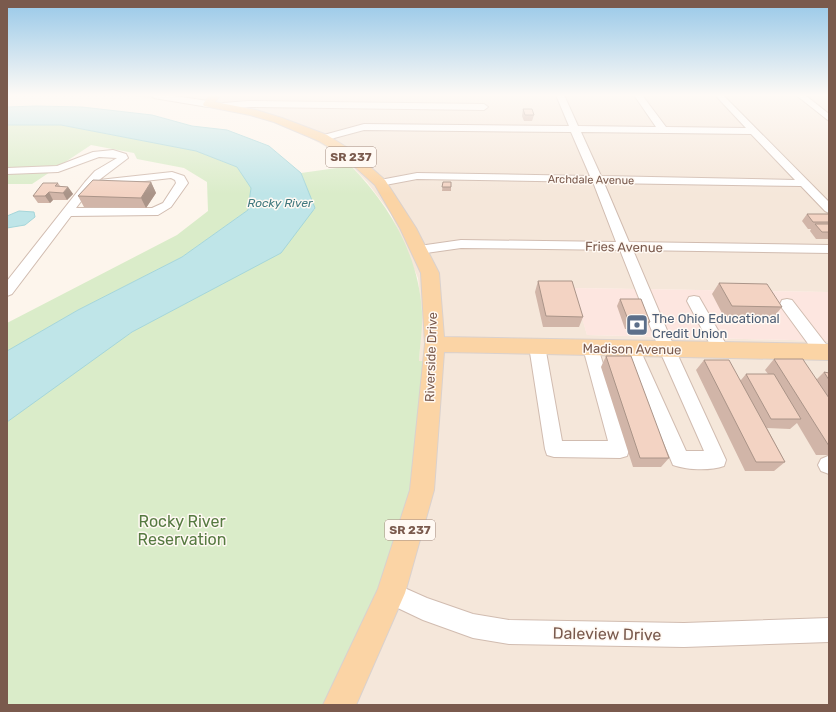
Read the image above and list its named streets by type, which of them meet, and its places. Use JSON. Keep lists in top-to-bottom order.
{
  "streets": {
    "main road": ["SR 237", "Madison Avenue", "Riverside Drive"],
    "street": ["Archdale Avenue", "Fries Avenue", "Daleview Drive"]
  },
  "crossings": [
    ["Archdale Avenue", "Riverside Drive"],
    ["Fries Avenue", "Riverside Drive"],
    ["Madison Avenue", "Riverside Drive"],
    ["Riverside Drive", "Daleview Drive"]
  ],
  "water": ["Rocky River"],
  "parks": ["Rocky River Reservation"],
  "places": {
    "bank": ["The Ohio Educational Credit Union"]
  }
}
